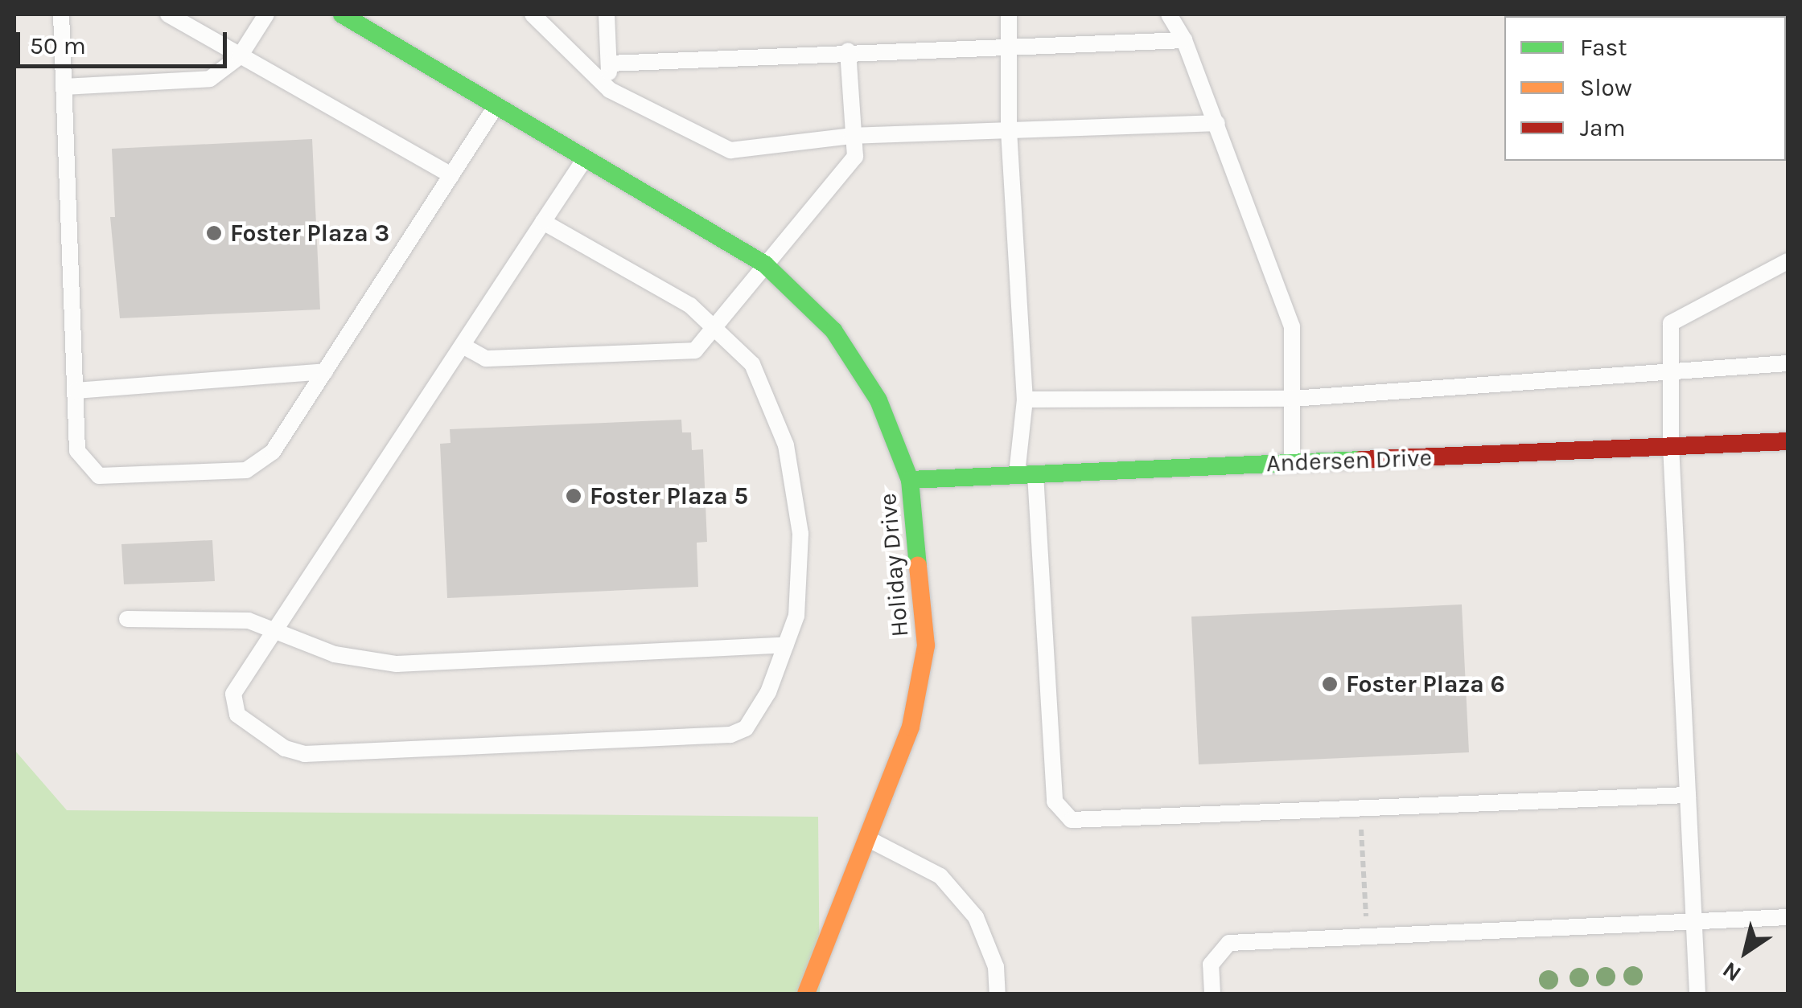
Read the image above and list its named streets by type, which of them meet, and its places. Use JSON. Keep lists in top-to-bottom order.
{
  "streets": {
    "street": ["Andersen Drive", "Holiday Drive"]
  },
  "crossings": [
    ["Andersen Drive", "Holiday Drive"]
  ],
  "places": ["Foster Plaza 3", "Foster Plaza 5", "Foster Plaza 6"],
  "legend": ["Fast", "Slow", "Jam"],
  "scale_bar": "50 m",
  "north": "bottom left"
}
